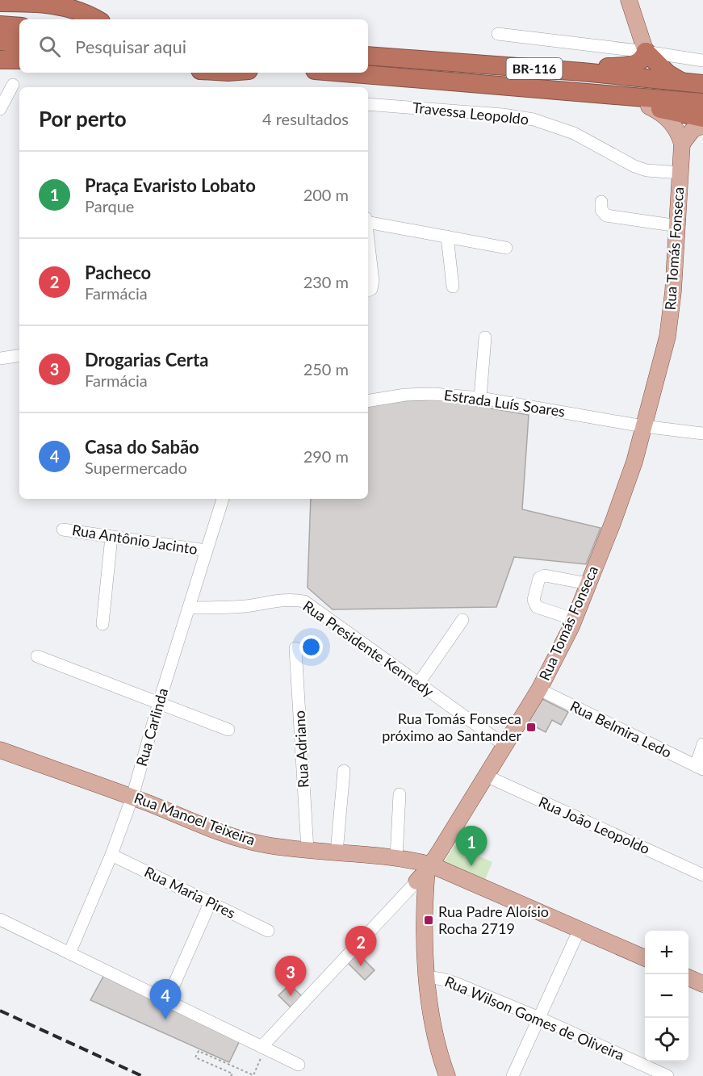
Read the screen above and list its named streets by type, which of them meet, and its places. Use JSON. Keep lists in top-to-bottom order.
{
  "streets": {
    "highway": ["BR-116"],
    "main road": ["Rua Tomás Fonseca", "Rua Manoel Teixeira"],
    "street": [
      "Travessa Leopoldo",
      "Estrada Luís Soares",
      "Rua Antônio Jacinto",
      "Rua Presidente Kennedy",
      "Rua Carlinda",
      "Rua Belmira Ledo",
      "Rua Adriano",
      "Rua João Leopoldo",
      "Rua Maria Pires",
      "Rua Wilson Gomes de Oliveira"
    ]
  },
  "crossings": [
    ["Travessa Leopoldo", "Rua Tomás Fonseca"],
    ["Rua Tomás Fonseca", "Estrada Luís Soares"],
    ["Rua Tomás Fonseca", "Rua Presidente Kennedy"],
    ["Rua Tomás Fonseca", "Rua Belmira Ledo"],
    ["Rua Tomás Fonseca", "Rua Manoel Teixeira"],
    ["Rua Tomás Fonseca", "Rua João Leopoldo"],
    ["Rua Antônio Jacinto", "Rua Carlinda"],
    ["Rua Presidente Kennedy", "Rua Carlinda"],
    ["Rua Carlinda", "Rua Manoel Teixeira"],
    ["Rua Carlinda", "Rua Maria Pires"],
    ["Rua Adriano", "Rua Manoel Teixeira"]
  ],
  "places": {
    "transit": ["Rua Tomás Fonseca próximo ao Santander", "Rua Padre Aloísio Rocha 2719"]
  },
  "page": {
    "search": "Pesquisar aqui",
    "heading": ["Por perto", "4 resultados"],
    "list": [
      {
        "mark": "1",
        "name": "Praça Evaristo Lobato",
        "note": "Parque",
        "value": "200 m"
      },
      {
        "mark": "2",
        "name": "Pacheco",
        "note": "Farmácia",
        "value": "230 m"
      },
      {
        "mark": "3",
        "name": "Drogarias Certa",
        "note": "Farmácia",
        "value": "250 m"
      },
      {
        "mark": "4",
        "name": "Casa do Sabão",
        "note": "Supermercado",
        "value": "290 m"
      }
    ],
    "pins": [
      "1",
      "2",
      "3",
      "4"
    ],
    "map_buttons": ["+", "−"]
  }
}
